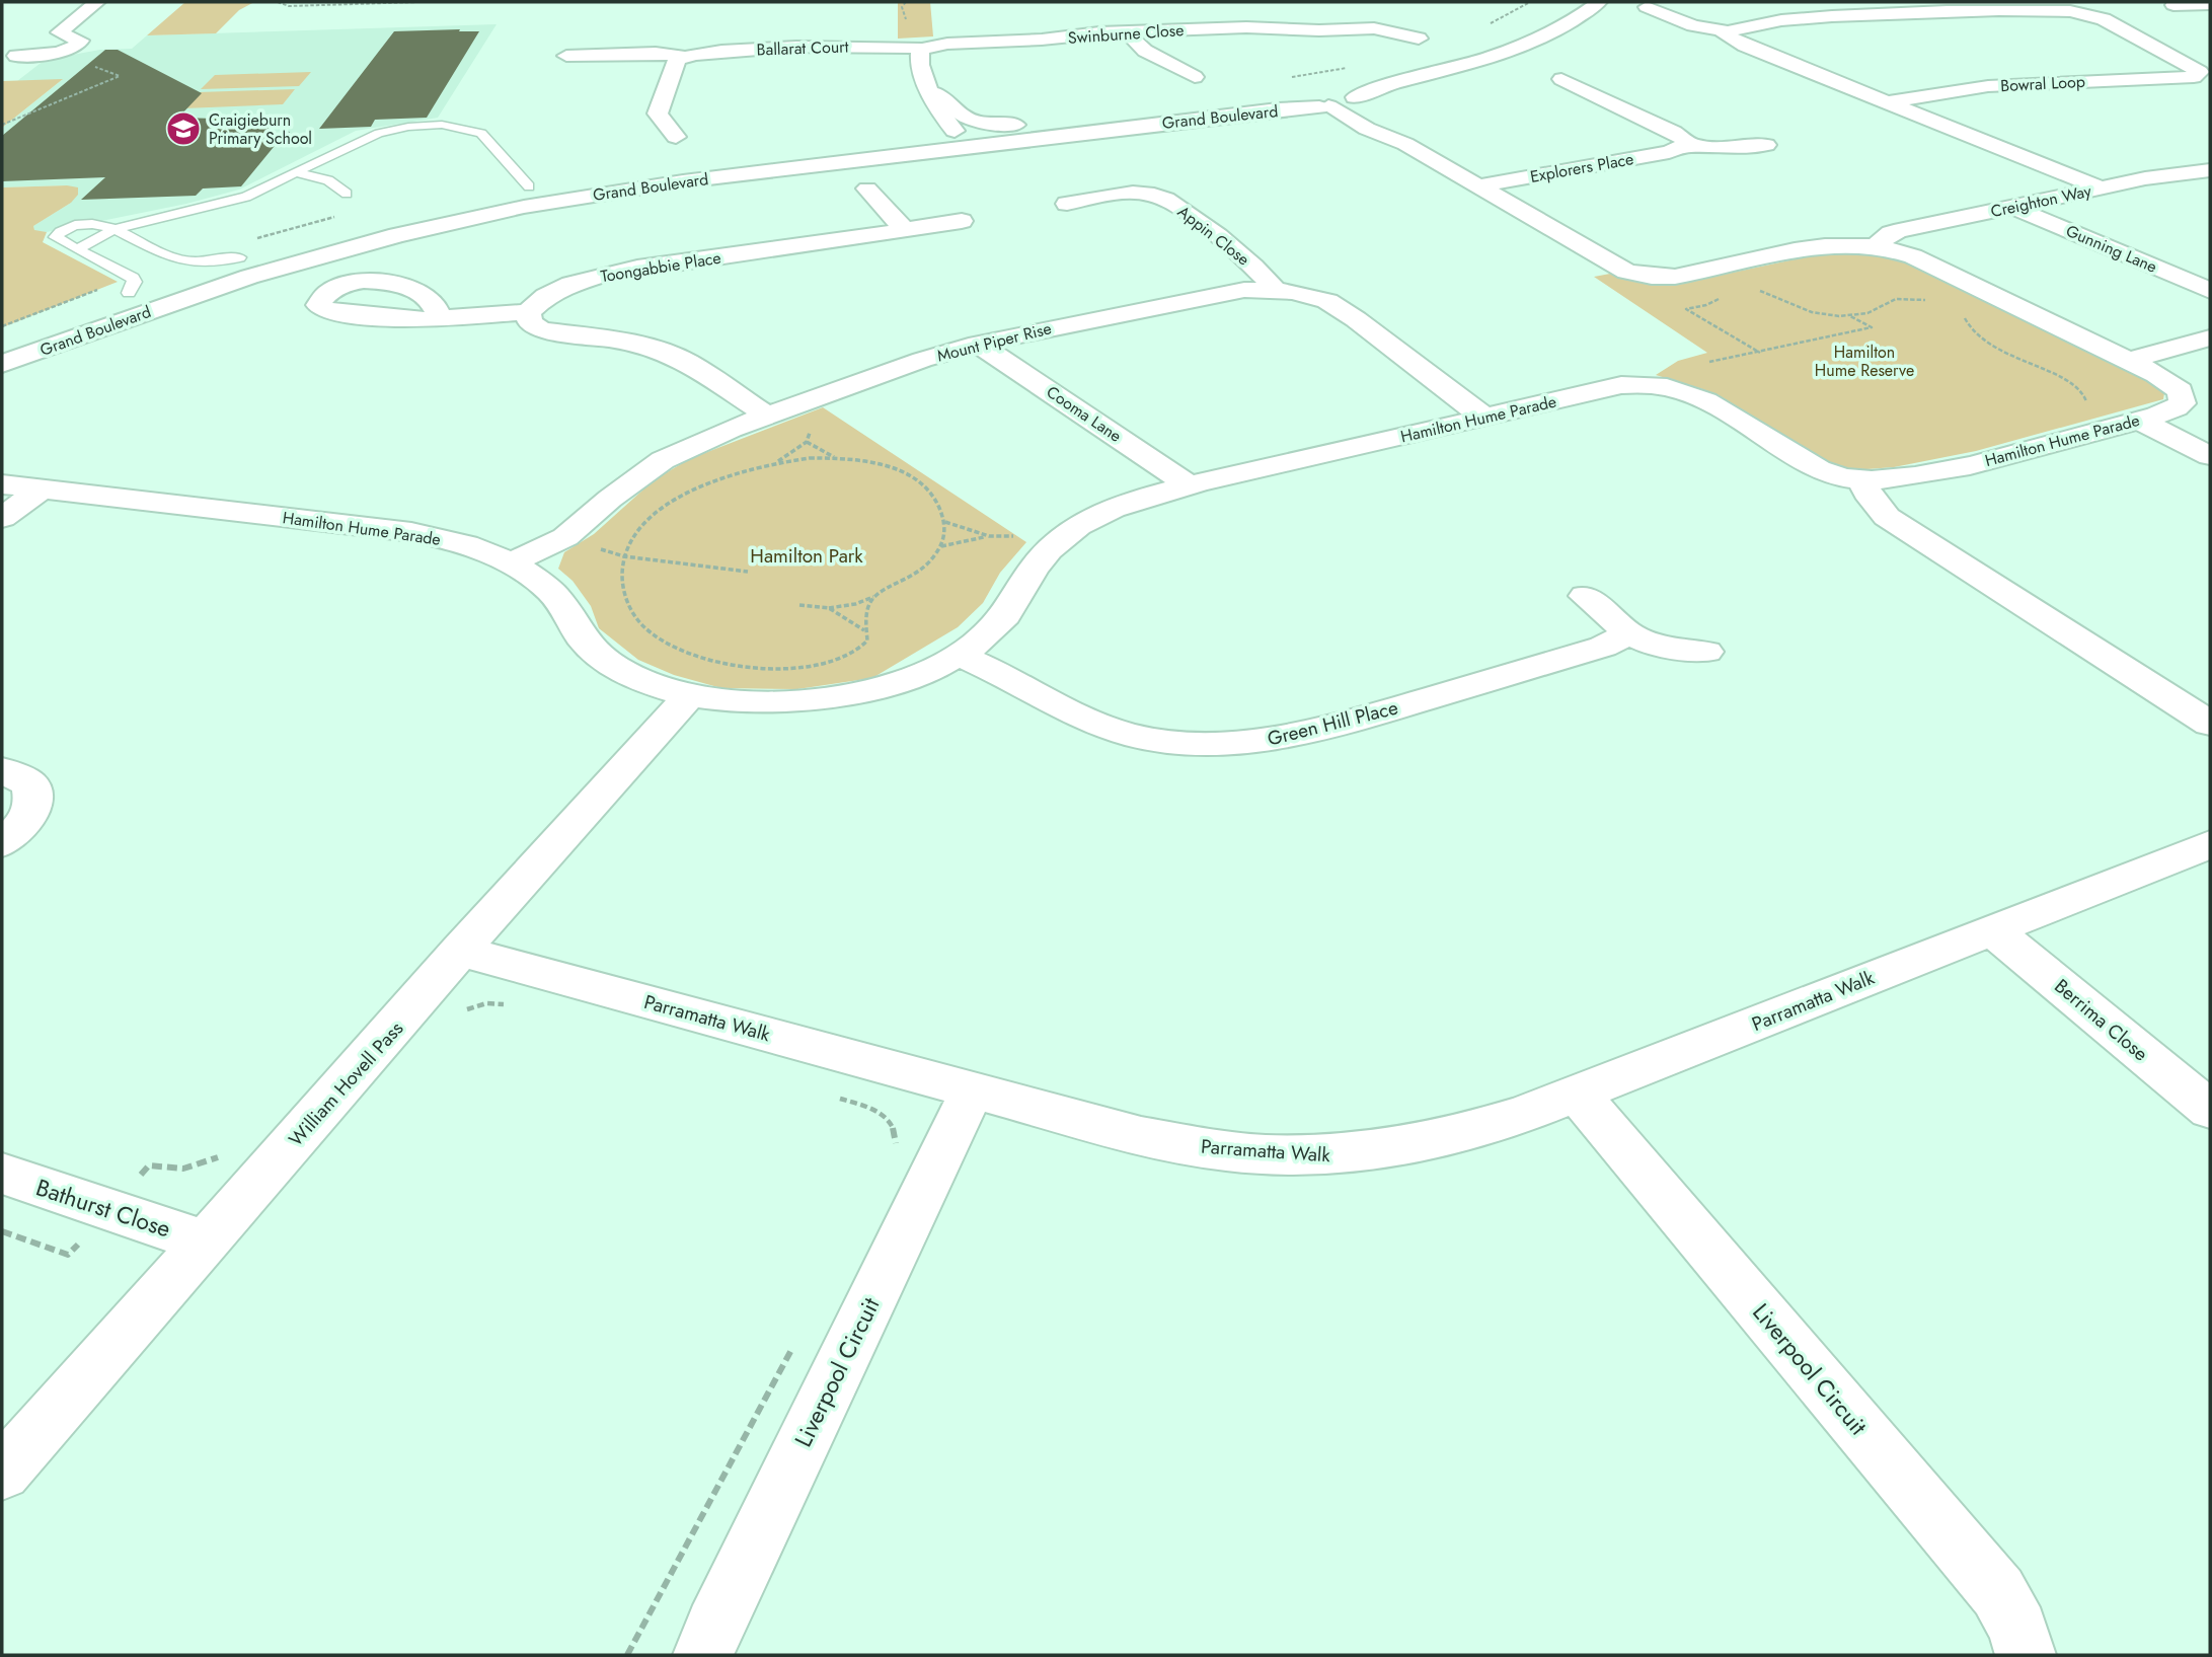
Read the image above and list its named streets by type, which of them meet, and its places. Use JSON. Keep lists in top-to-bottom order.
{
  "streets": {
    "street": [
      "Swinburne Close",
      "Ballarat Court",
      "Bowral Loop",
      "Grand Boulevard",
      "Explorers Place",
      "Creighton Way",
      "Appin Close",
      "Gunning Lane",
      "Toongabbie Place",
      "Mount Piper Rise",
      "Cooma Lane",
      "Hamilton Hume Parade",
      "Green Hill Place",
      "Parramatta Walk",
      "Berrima Close",
      "William Hovell Pass",
      "Bathurst Close",
      "Liverpool Circuit"
    ]
  },
  "crossings": [
    ["Swinburne Close", "Ballarat Court"],
    ["Bowral Loop", "Creighton Way"],
    ["Grand Boulevard", "Hamilton Hume Parade"],
    ["Explorers Place", "Hamilton Hume Parade"],
    ["Creighton Way", "Gunning Lane"],
    ["Creighton Way", "Hamilton Hume Parade"],
    ["Appin Close", "Mount Piper Rise"],
    ["Mount Piper Rise", "Cooma Lane"],
    ["Mount Piper Rise", "Hamilton Hume Parade"],
    ["Cooma Lane", "Hamilton Hume Parade"],
    ["Hamilton Hume Parade", "Green Hill Place"],
    ["Hamilton Hume Parade", "William Hovell Pass"],
    ["Parramatta Walk", "Berrima Close"],
    ["Parramatta Walk", "William Hovell Pass"],
    ["Parramatta Walk", "Liverpool Circuit"],
    ["William Hovell Pass", "Bathurst Close"]
  ],
  "parks": ["Hamilton Hume Reserve", "Hamilton Park"],
  "places": {
    "school or university": ["Craigieburn Primary School"]
  }
}
